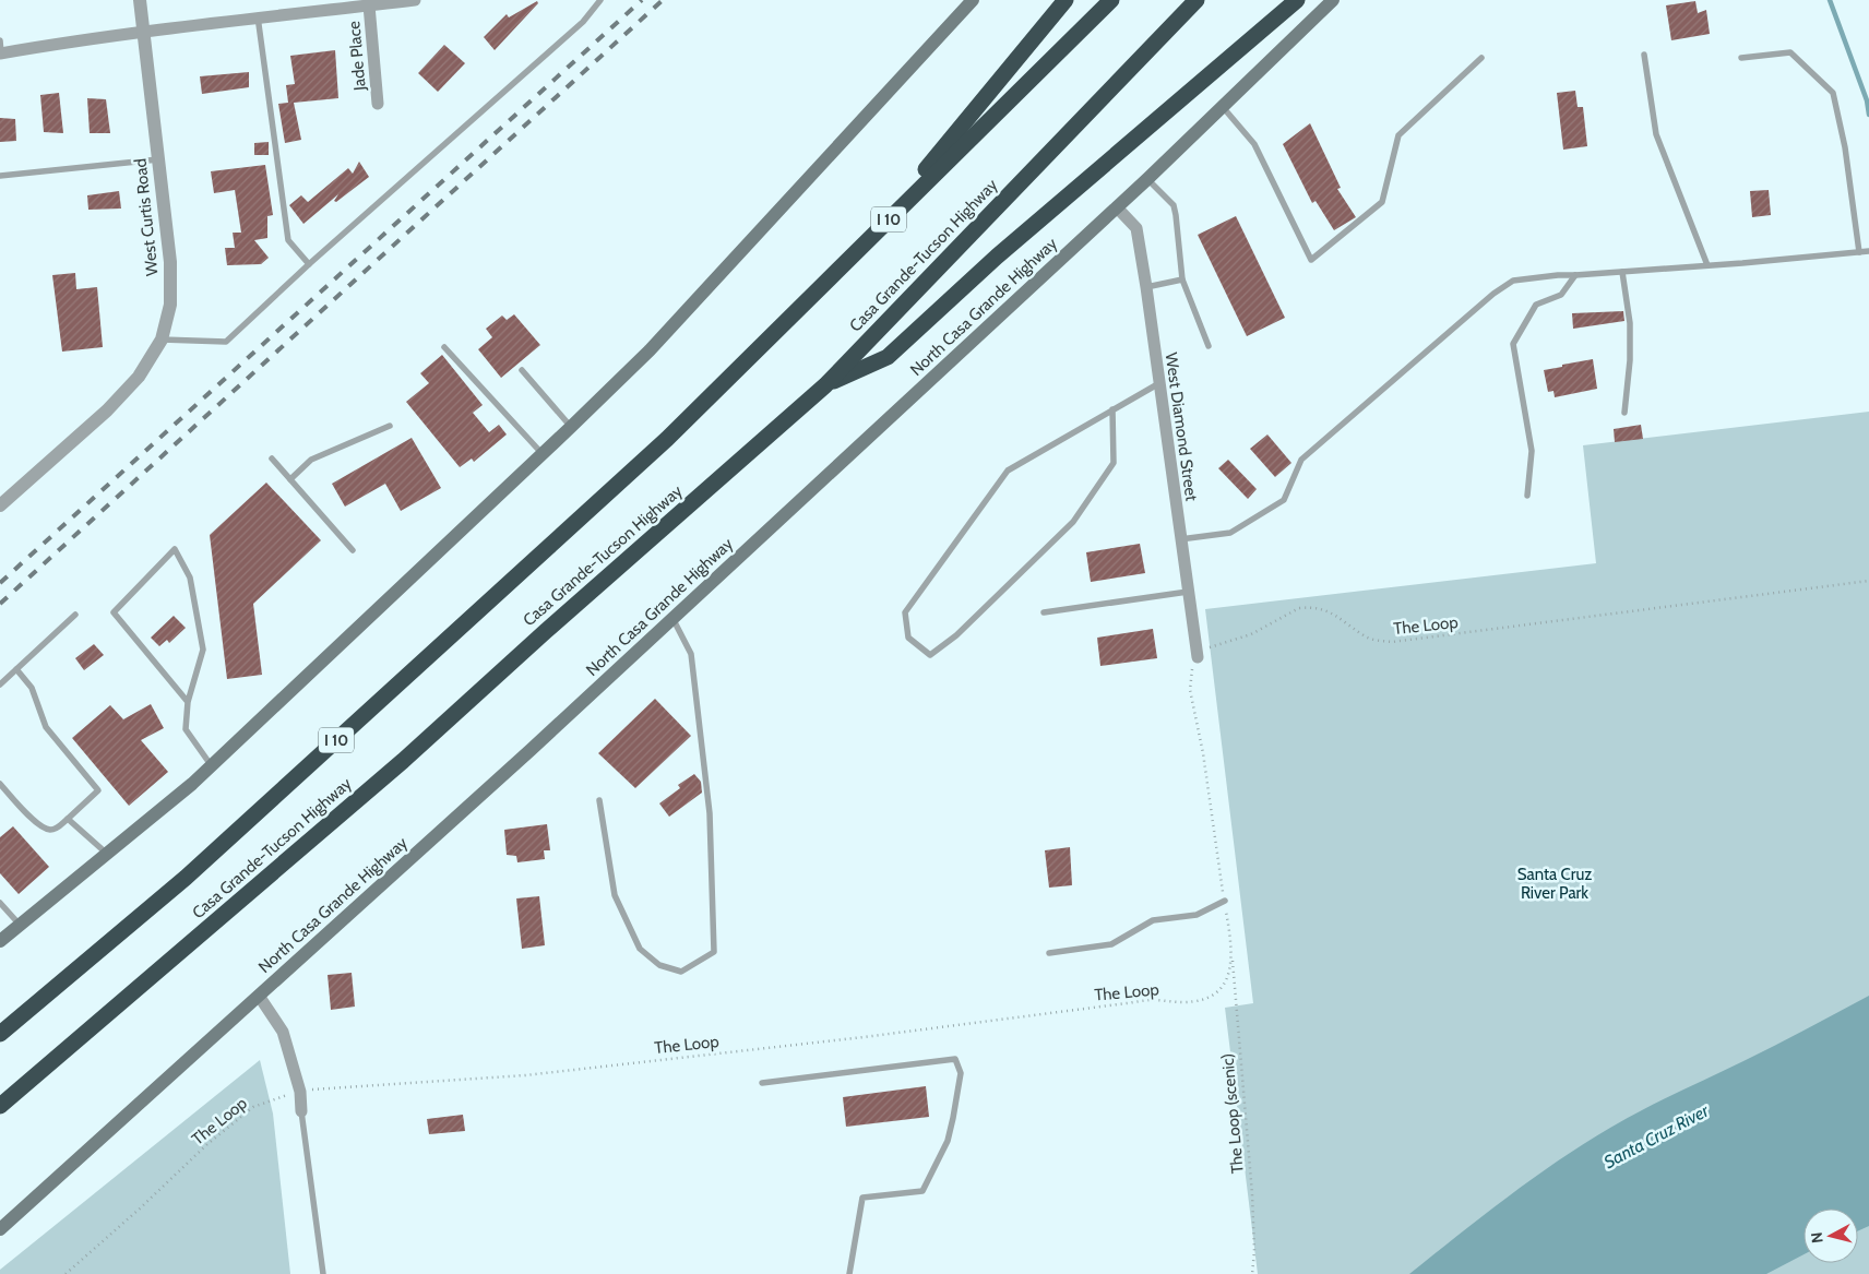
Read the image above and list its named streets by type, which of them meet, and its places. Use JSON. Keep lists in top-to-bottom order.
{
  "streets": {
    "highway": ["I 10", "Casa Grande-Tucson Highway"],
    "main road": ["North Casa Grande Highway"],
    "street": ["Jade Place", "West Curtis Road", "West Diamond Street"],
    "path": ["The Loop", "The Loop (scenic)"]
  },
  "crossings": [
    ["North Casa Grande Highway", "West Diamond Street"],
    ["West Diamond Street", "The Loop"],
    ["The Loop", "The Loop (scenic)"]
  ],
  "water": ["Santa Cruz River"],
  "parks": ["Santa Cruz River Park"],
  "north": "left"
}
